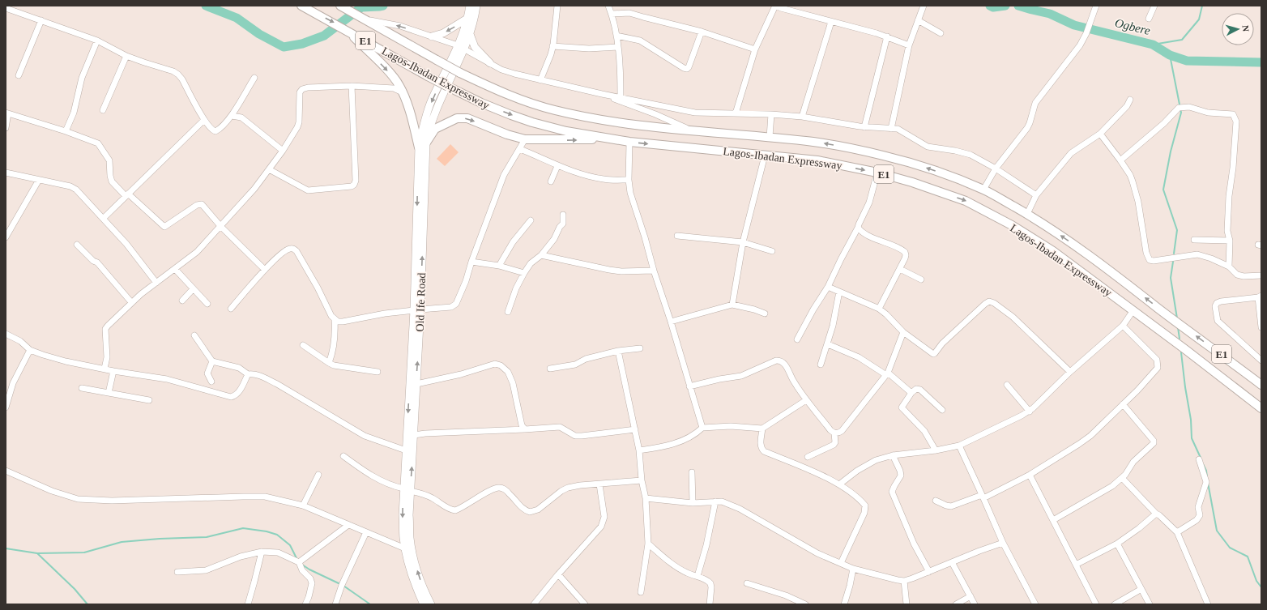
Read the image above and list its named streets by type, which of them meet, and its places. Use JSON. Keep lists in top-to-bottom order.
{
  "streets": {
    "highway": ["E1", "Lagos-Ibadan Expressway"],
    "main road": ["Old Ife Road"]
  },
  "water": ["Ogbere"],
  "north": "right"
}
